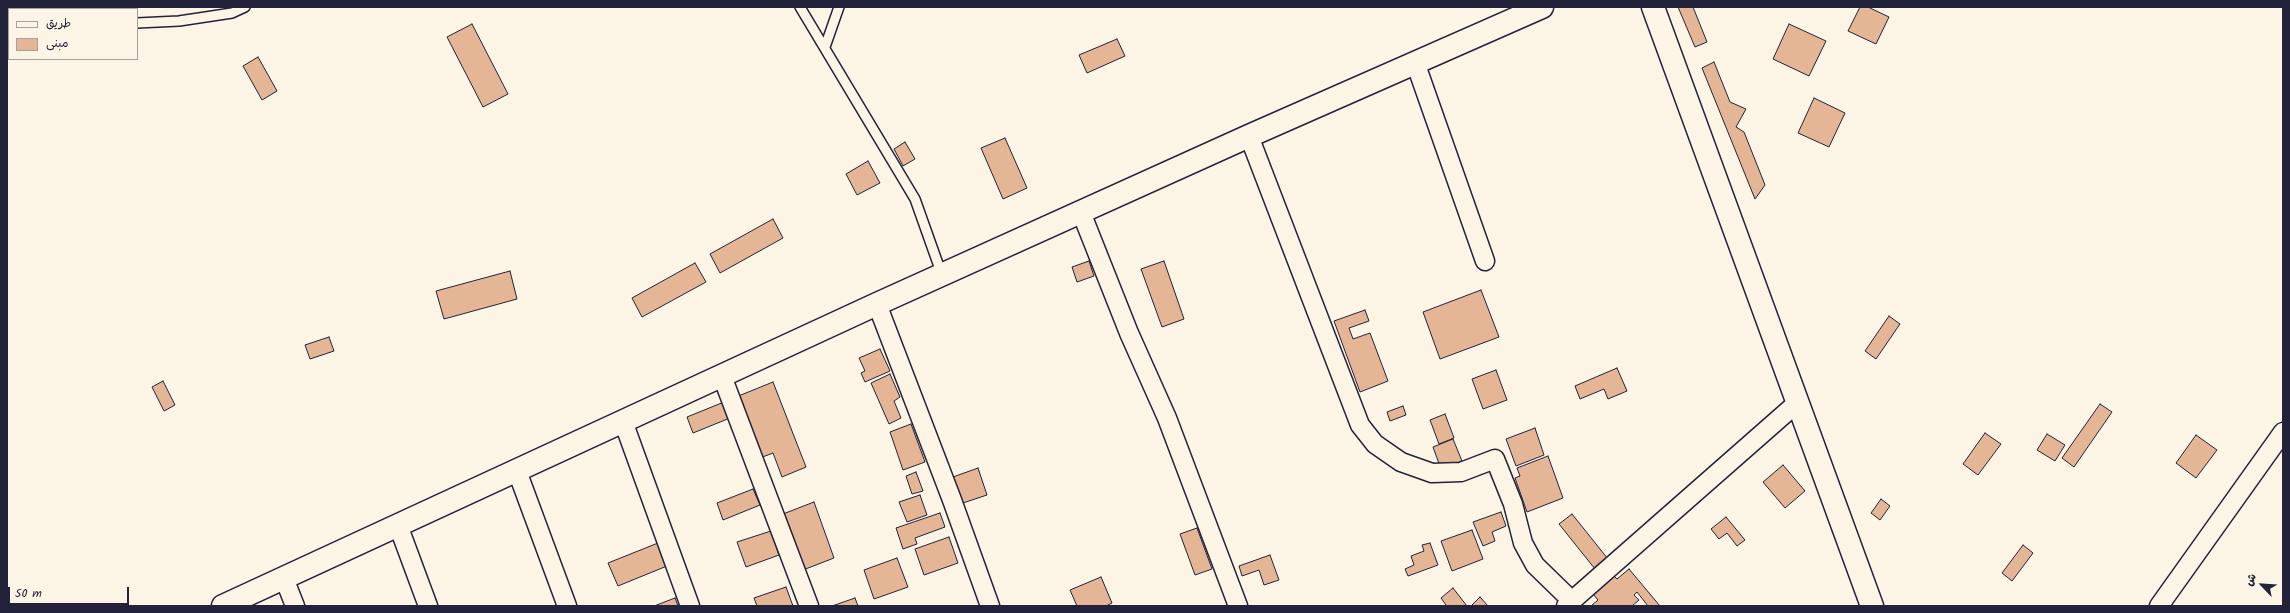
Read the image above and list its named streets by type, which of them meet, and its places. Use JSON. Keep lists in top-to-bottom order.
{
  "legend": ["طريق", "مبنى"],
  "scale_bar": "50 m",
  "north": "top left"
}
